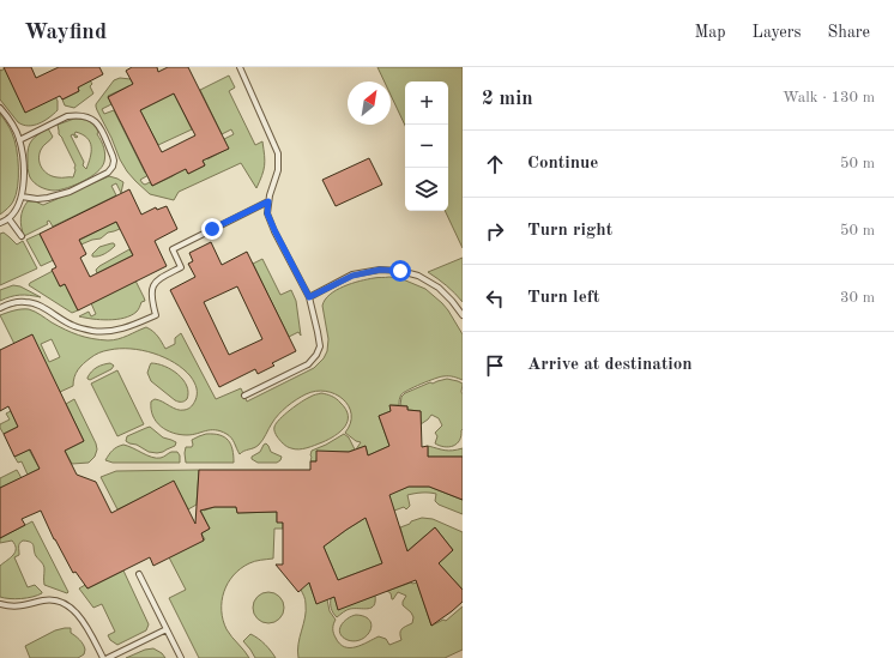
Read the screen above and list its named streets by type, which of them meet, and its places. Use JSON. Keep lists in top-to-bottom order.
{
  "north": "top right",
  "page": {
    "header": "Wayfind",
    "nav": ["Map", "Layers", "Share"],
    "heading": ["2 min", "Walk · 130 m"],
    "map_buttons": ["+", "−"],
    "list": [
      ["Continue", "50 m"],
      ["Turn right", "50 m"],
      ["Turn left", "30 m"],
      "Arrive at destination"
    ]
  }
}
